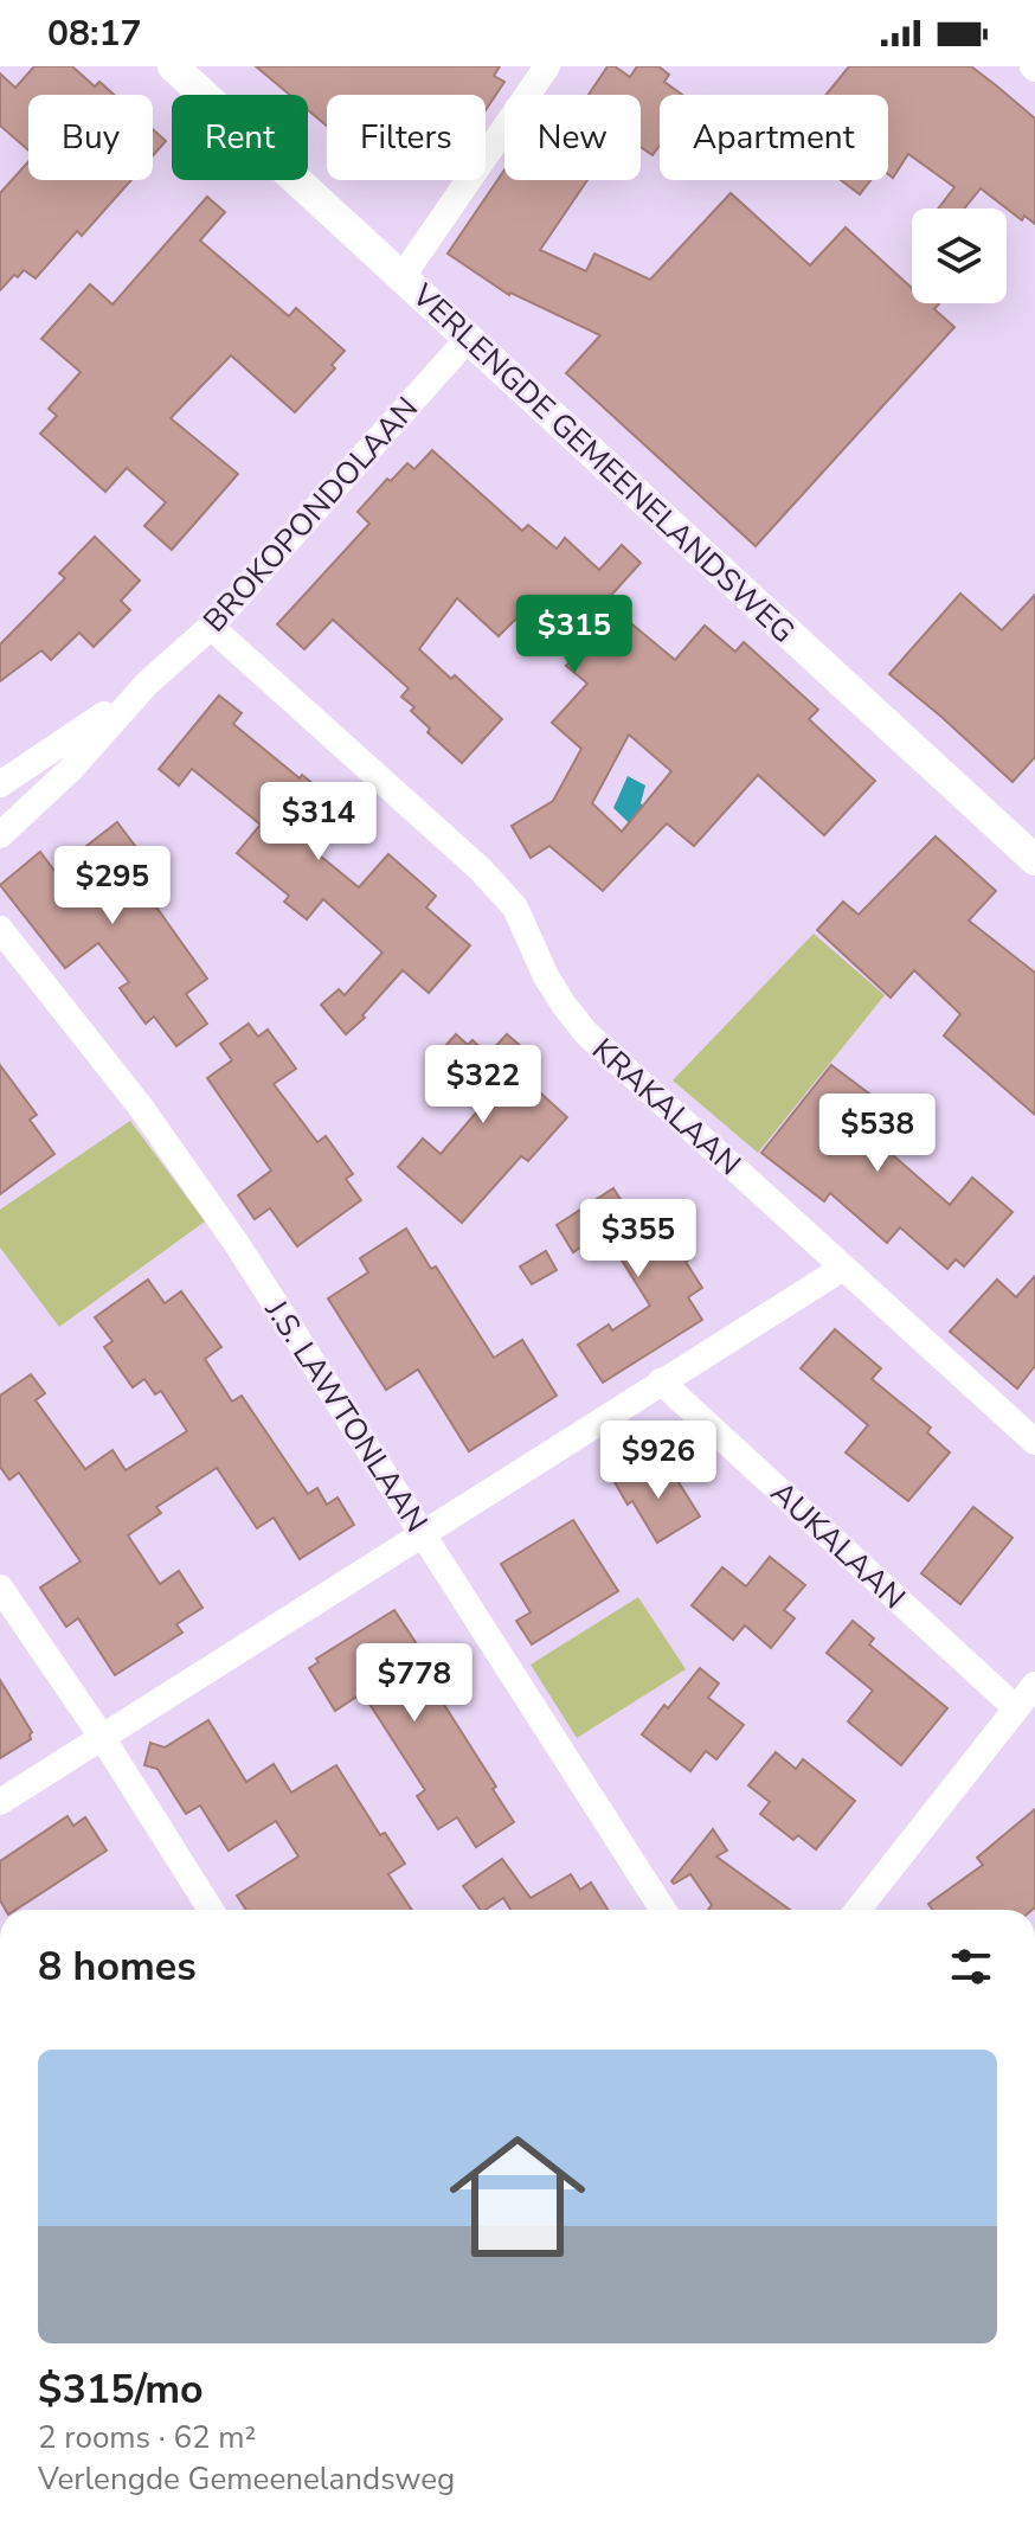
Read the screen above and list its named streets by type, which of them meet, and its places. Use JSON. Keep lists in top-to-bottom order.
{
  "streets": {
    "street": [
      "VERLENGDE GEMEENELANDSWEG",
      "BROKOPONDOLAAN",
      "KRAKALAAN",
      "J.S. LAWTONLAAN",
      "AUKALAAN"
    ]
  },
  "crossings": [
    ["VERLENGDE GEMEENELANDSWEG", "BROKOPONDOLAAN"],
    ["BROKOPONDOLAAN", "KRAKALAAN"]
  ],
  "page": {
    "status": "08:17",
    "chip": [
      "Buy",
      "Rent",
      "Filters",
      "New",
      "Apartment"
    ],
    "price": [
      "$315",
      "$314",
      "$295",
      "$322",
      "$538",
      "$355",
      "$926",
      "$778"
    ],
    "heading": "8 homes",
    "list": [
      {
        "name": "$315/mo",
        "note": "2 rooms · 62 m² · Verlengde Gemeenelandsweg"
      }
    ]
  }
}
